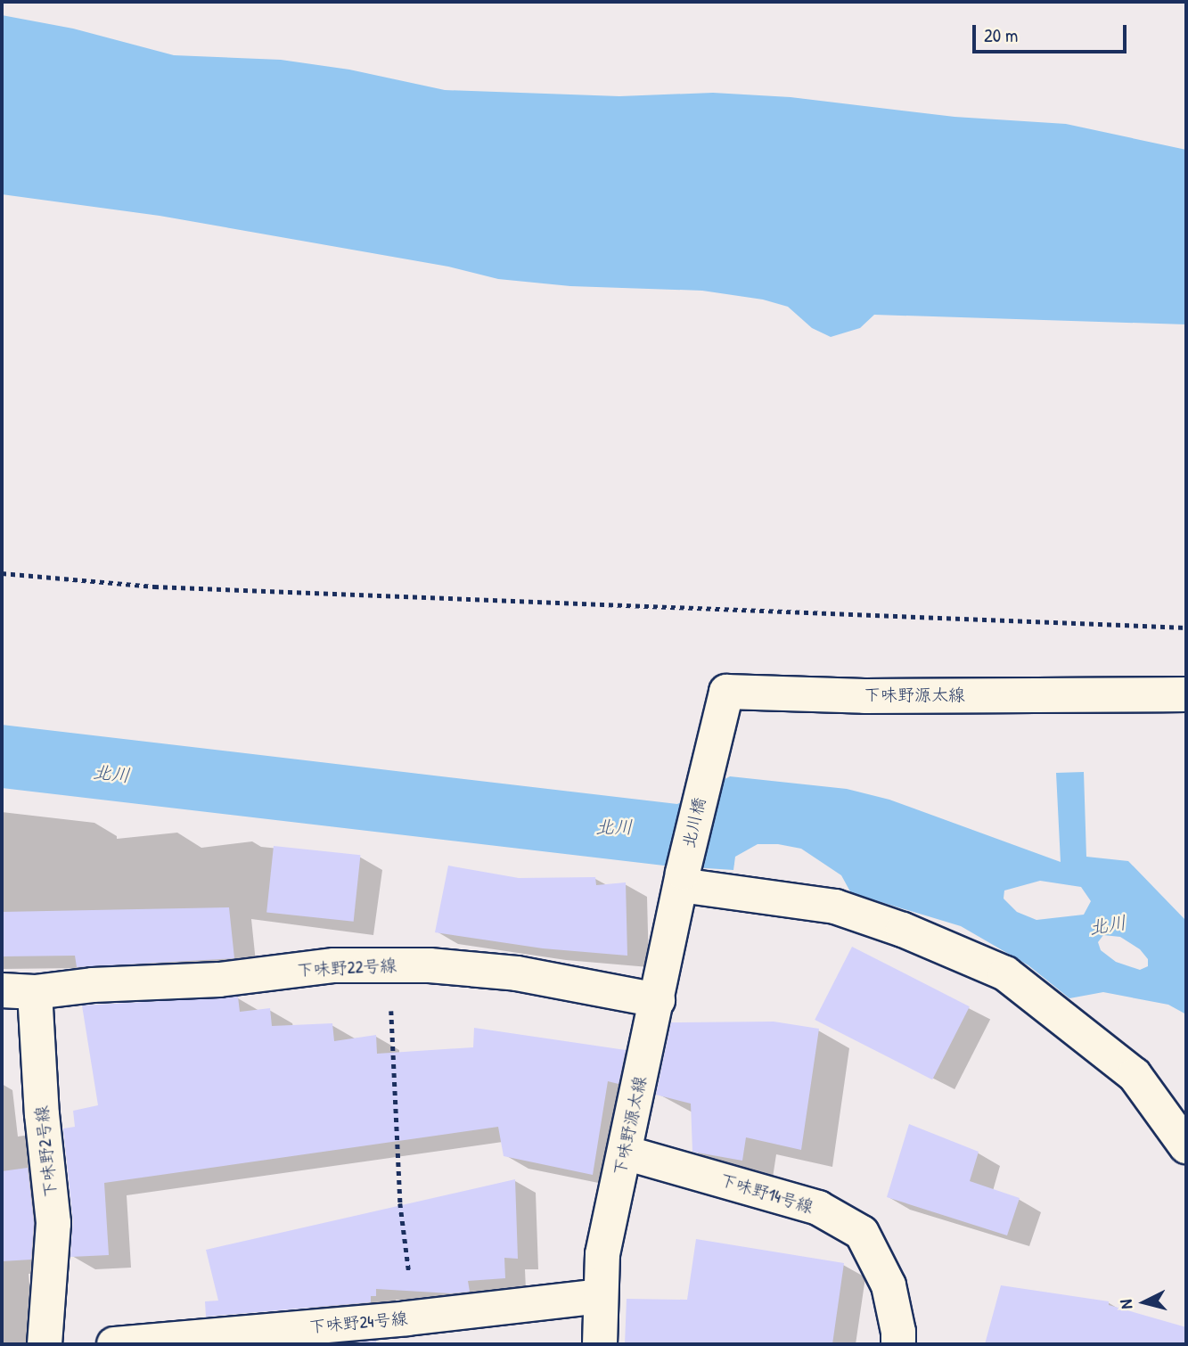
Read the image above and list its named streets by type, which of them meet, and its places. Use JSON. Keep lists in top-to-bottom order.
{
  "streets": {
    "street": [
      "下味野源太線",
      "北川橋",
      "下味野22号線",
      "下味野2号線",
      "下味野14号線",
      "下味野24号線"
    ]
  },
  "crossings": [
    ["下味野源太線", "北川橋"],
    ["下味野源太線", "下味野22号線"],
    ["下味野源太線", "下味野14号線"],
    ["下味野源太線", "下味野24号線"],
    ["下味野22号線", "下味野2号線"]
  ],
  "water": ["北川"],
  "scale_bar": "20 m",
  "north": "left"
}
